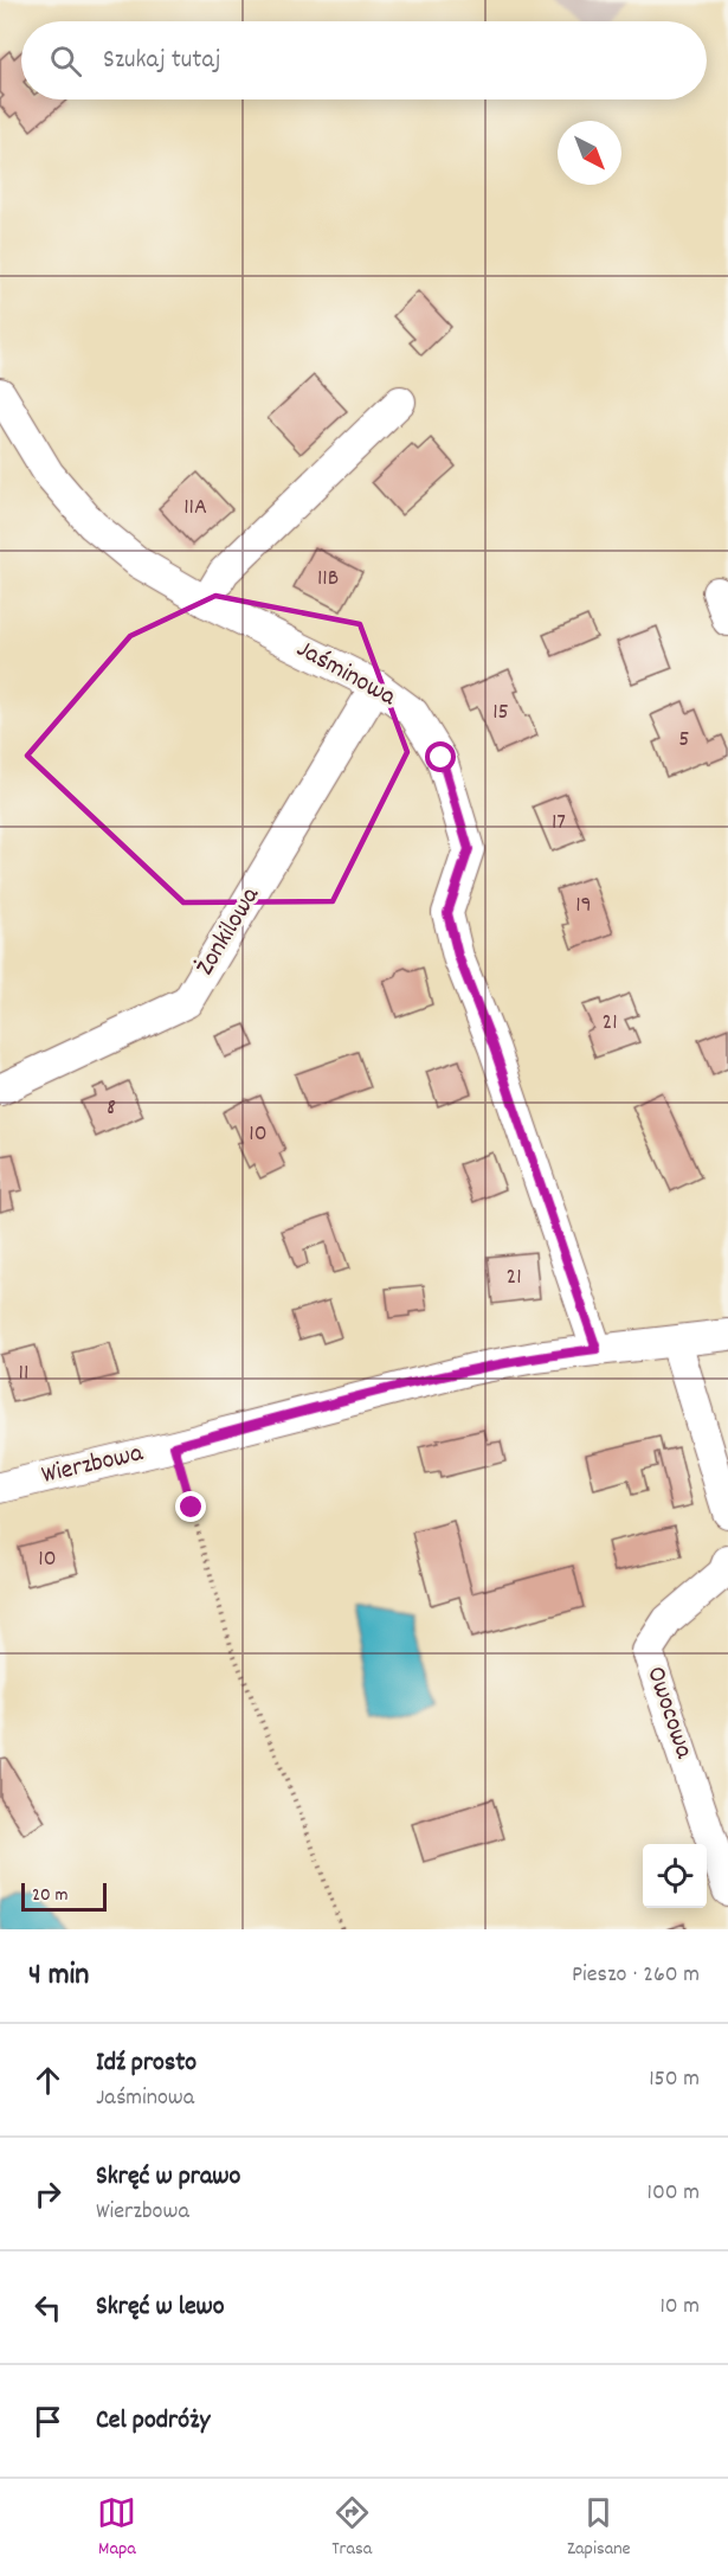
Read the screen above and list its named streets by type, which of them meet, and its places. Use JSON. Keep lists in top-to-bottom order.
{
  "streets": {
    "street": [
      "Jaśminowa",
      "Żonkilowa",
      "Wierzbowa",
      "Owocowa"
    ]
  },
  "crossings": [
    ["Jaśminowa", "Żonkilowa"],
    ["Jaśminowa", "Wierzbowa"]
  ],
  "house_numbers": [
    "11A",
    "11B",
    "15",
    "5",
    "17",
    "19",
    "21",
    "8",
    "10",
    "21",
    "11",
    "10"
  ],
  "scale_bar": "20 m",
  "north": "bottom right",
  "page": {
    "search": "Szukaj tutaj",
    "scale": "20 m",
    "heading": ["4 min", "Pieszo · 260 m"],
    "list": [
      ["Idź prosto", "Jaśminowa", "150 m"],
      ["Skręć w prawo", "Wierzbowa", "100 m"],
      ["Skręć w lewo", "10 m"],
      "Cel podróży"
    ],
    "nav": ["Mapa", "Trasa", "Zapisane"]
  }
}
